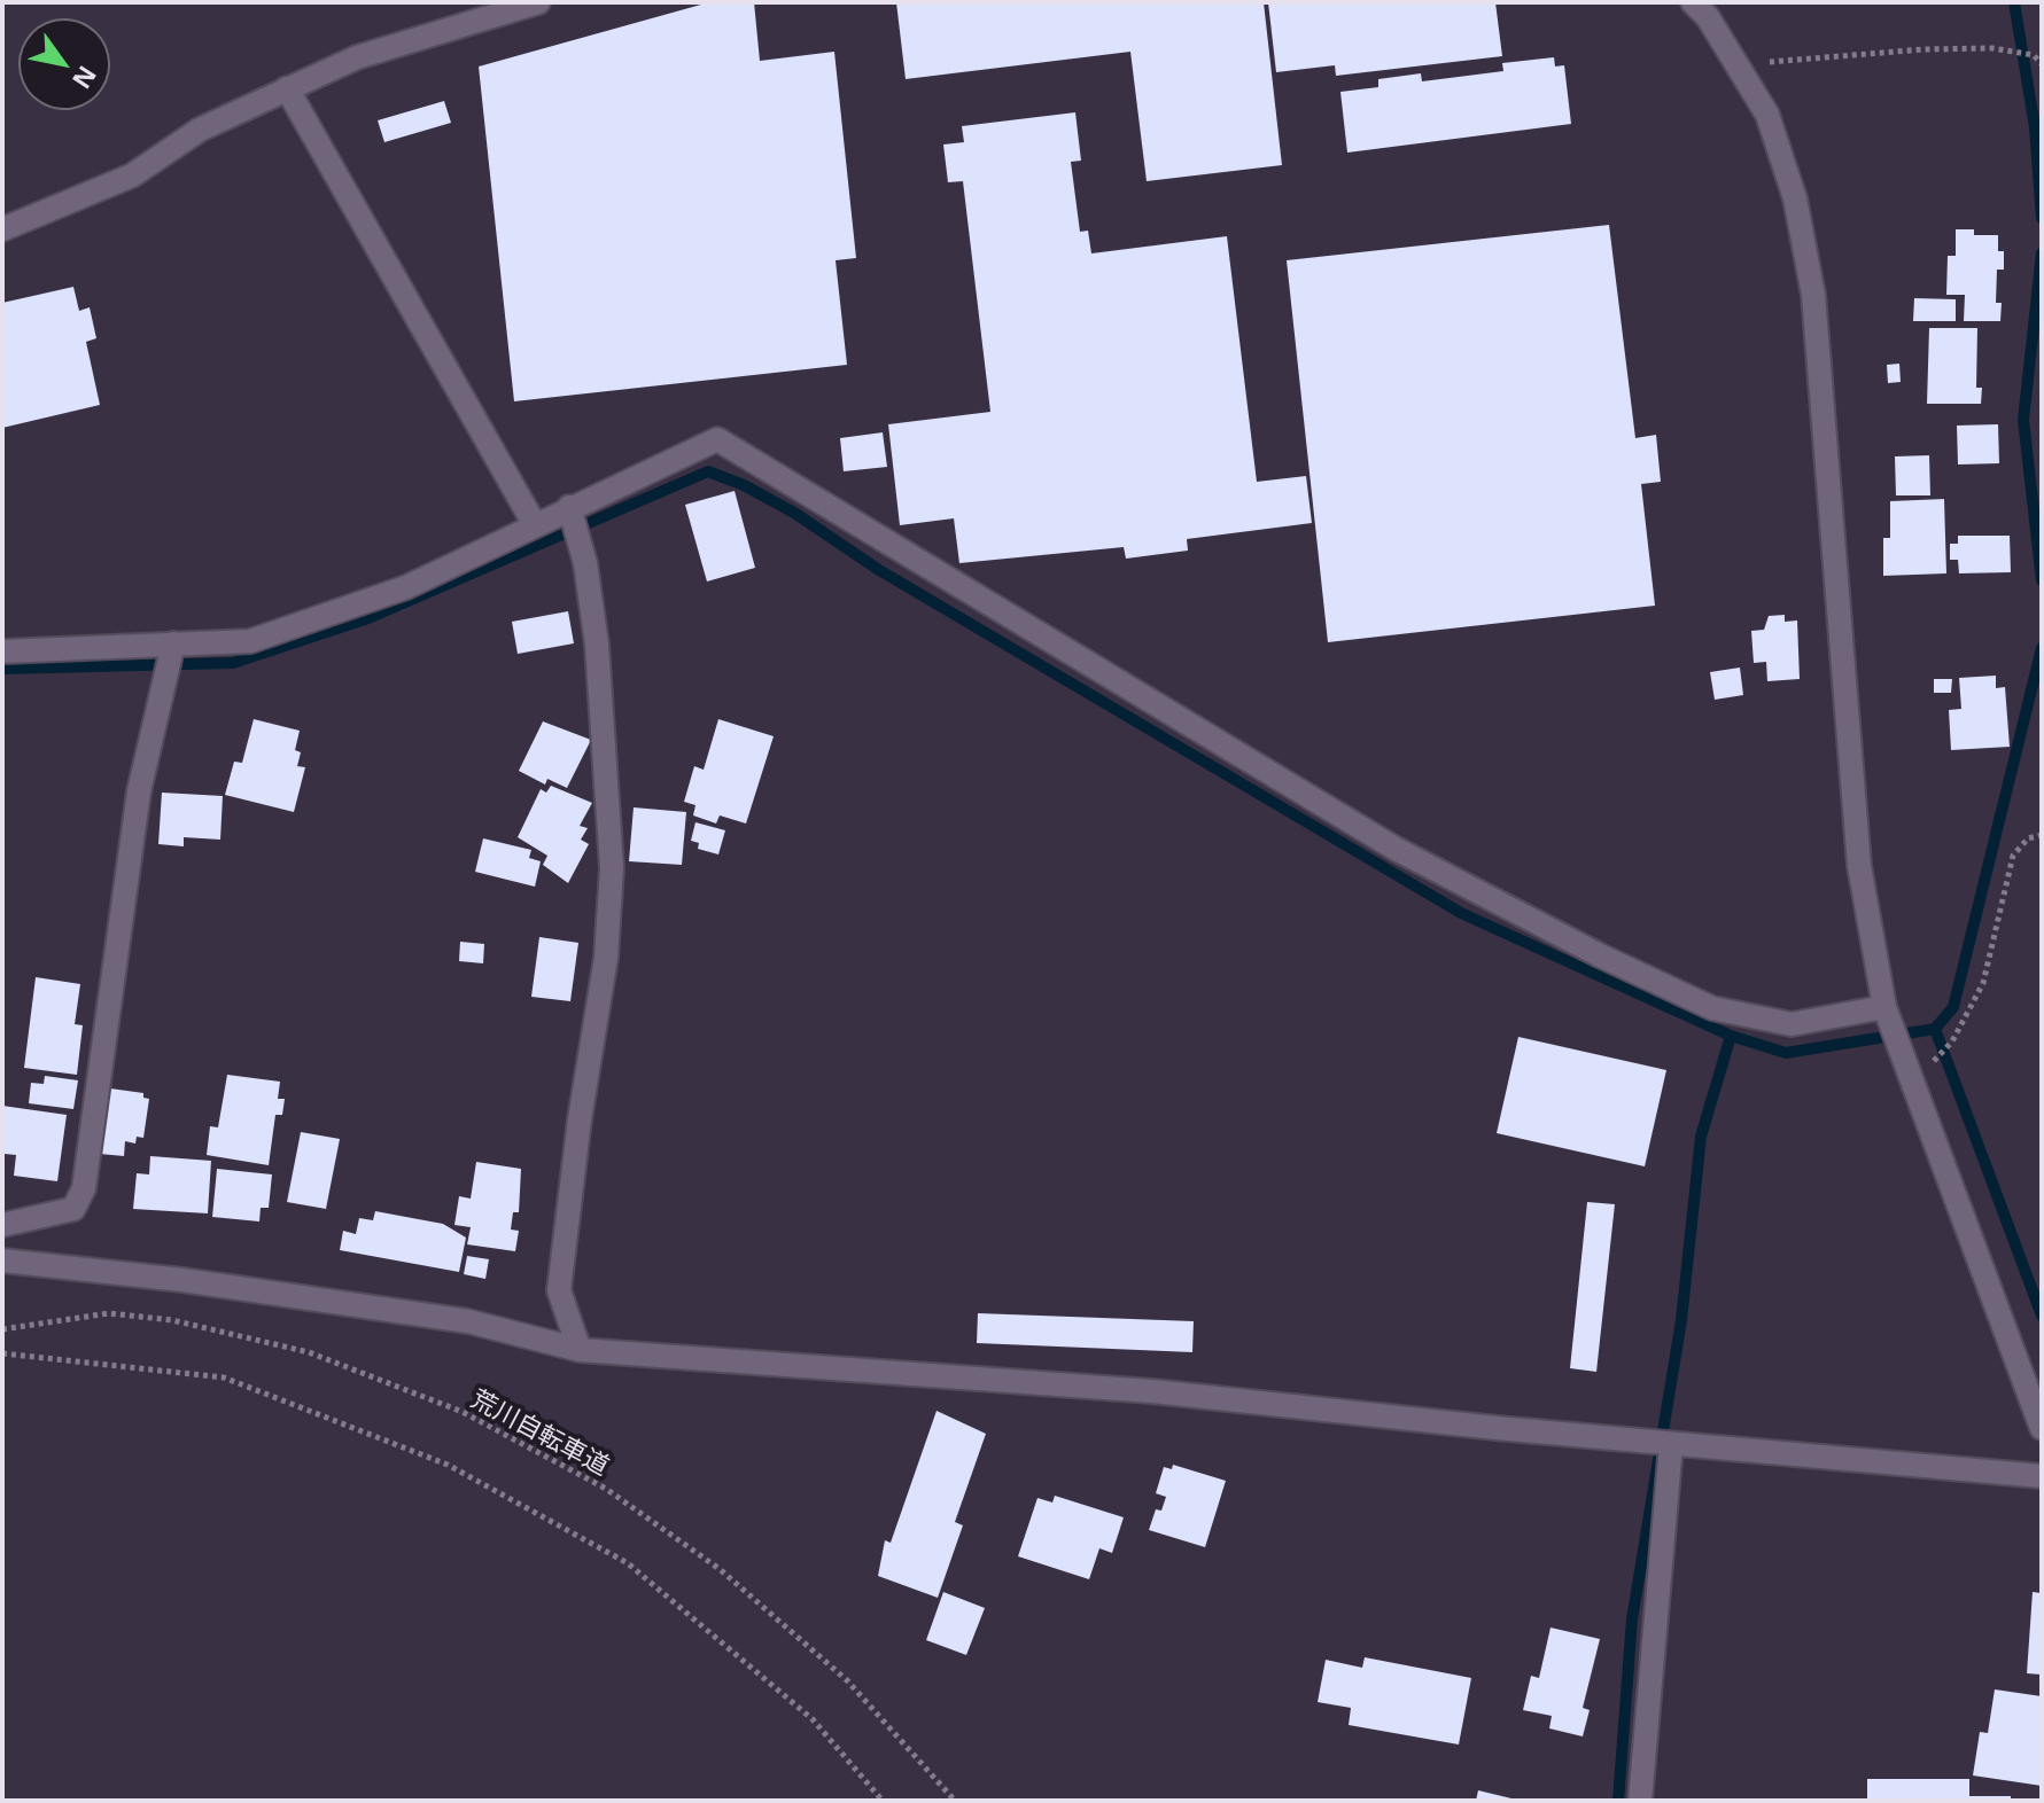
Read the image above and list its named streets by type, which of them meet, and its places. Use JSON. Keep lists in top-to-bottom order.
{
  "streets": {
    "path": ["荒川自転車道"]
  },
  "north": "bottom right"
}
